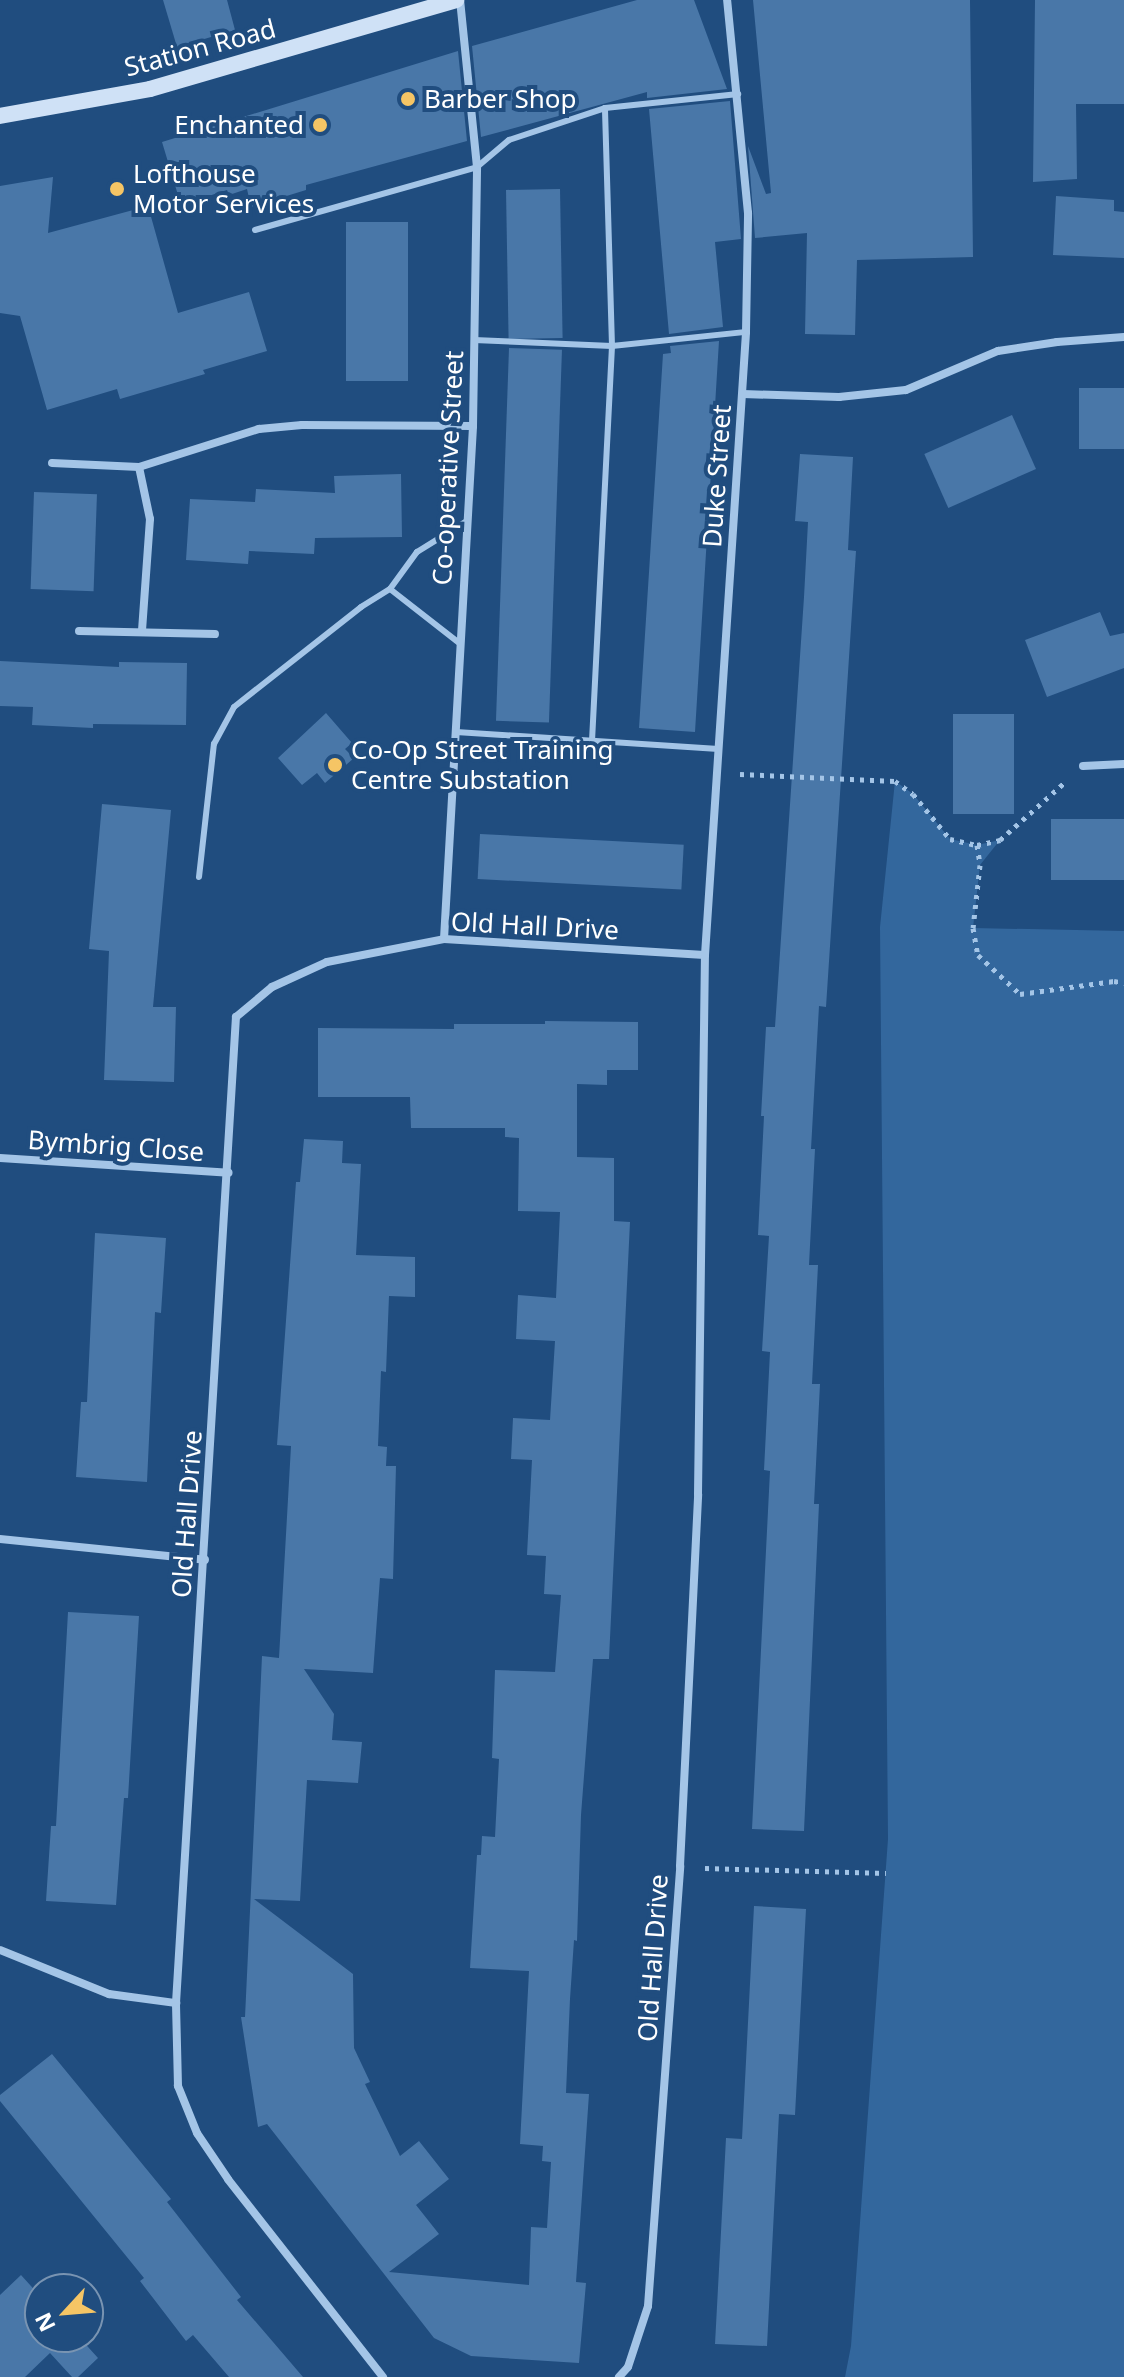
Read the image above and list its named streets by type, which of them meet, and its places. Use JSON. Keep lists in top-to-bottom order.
{
  "streets": {
    "main road": ["Station Road"],
    "street": [
      "Co-operative Street",
      "Duke Street",
      "Old Hall Drive",
      "Bymbrig Close"
    ]
  },
  "crossings": [
    ["Station Road", "Co-operative Street"],
    ["Co-operative Street", "Old Hall Drive"],
    ["Duke Street", "Old Hall Drive"],
    ["Old Hall Drive", "Bymbrig Close"]
  ],
  "places": [
    "Barber Shop",
    "Enchanted",
    "Lofthouse Motor Services",
    "Co-Op Street Training Centre Substation"
  ],
  "north": "bottom left"
}
